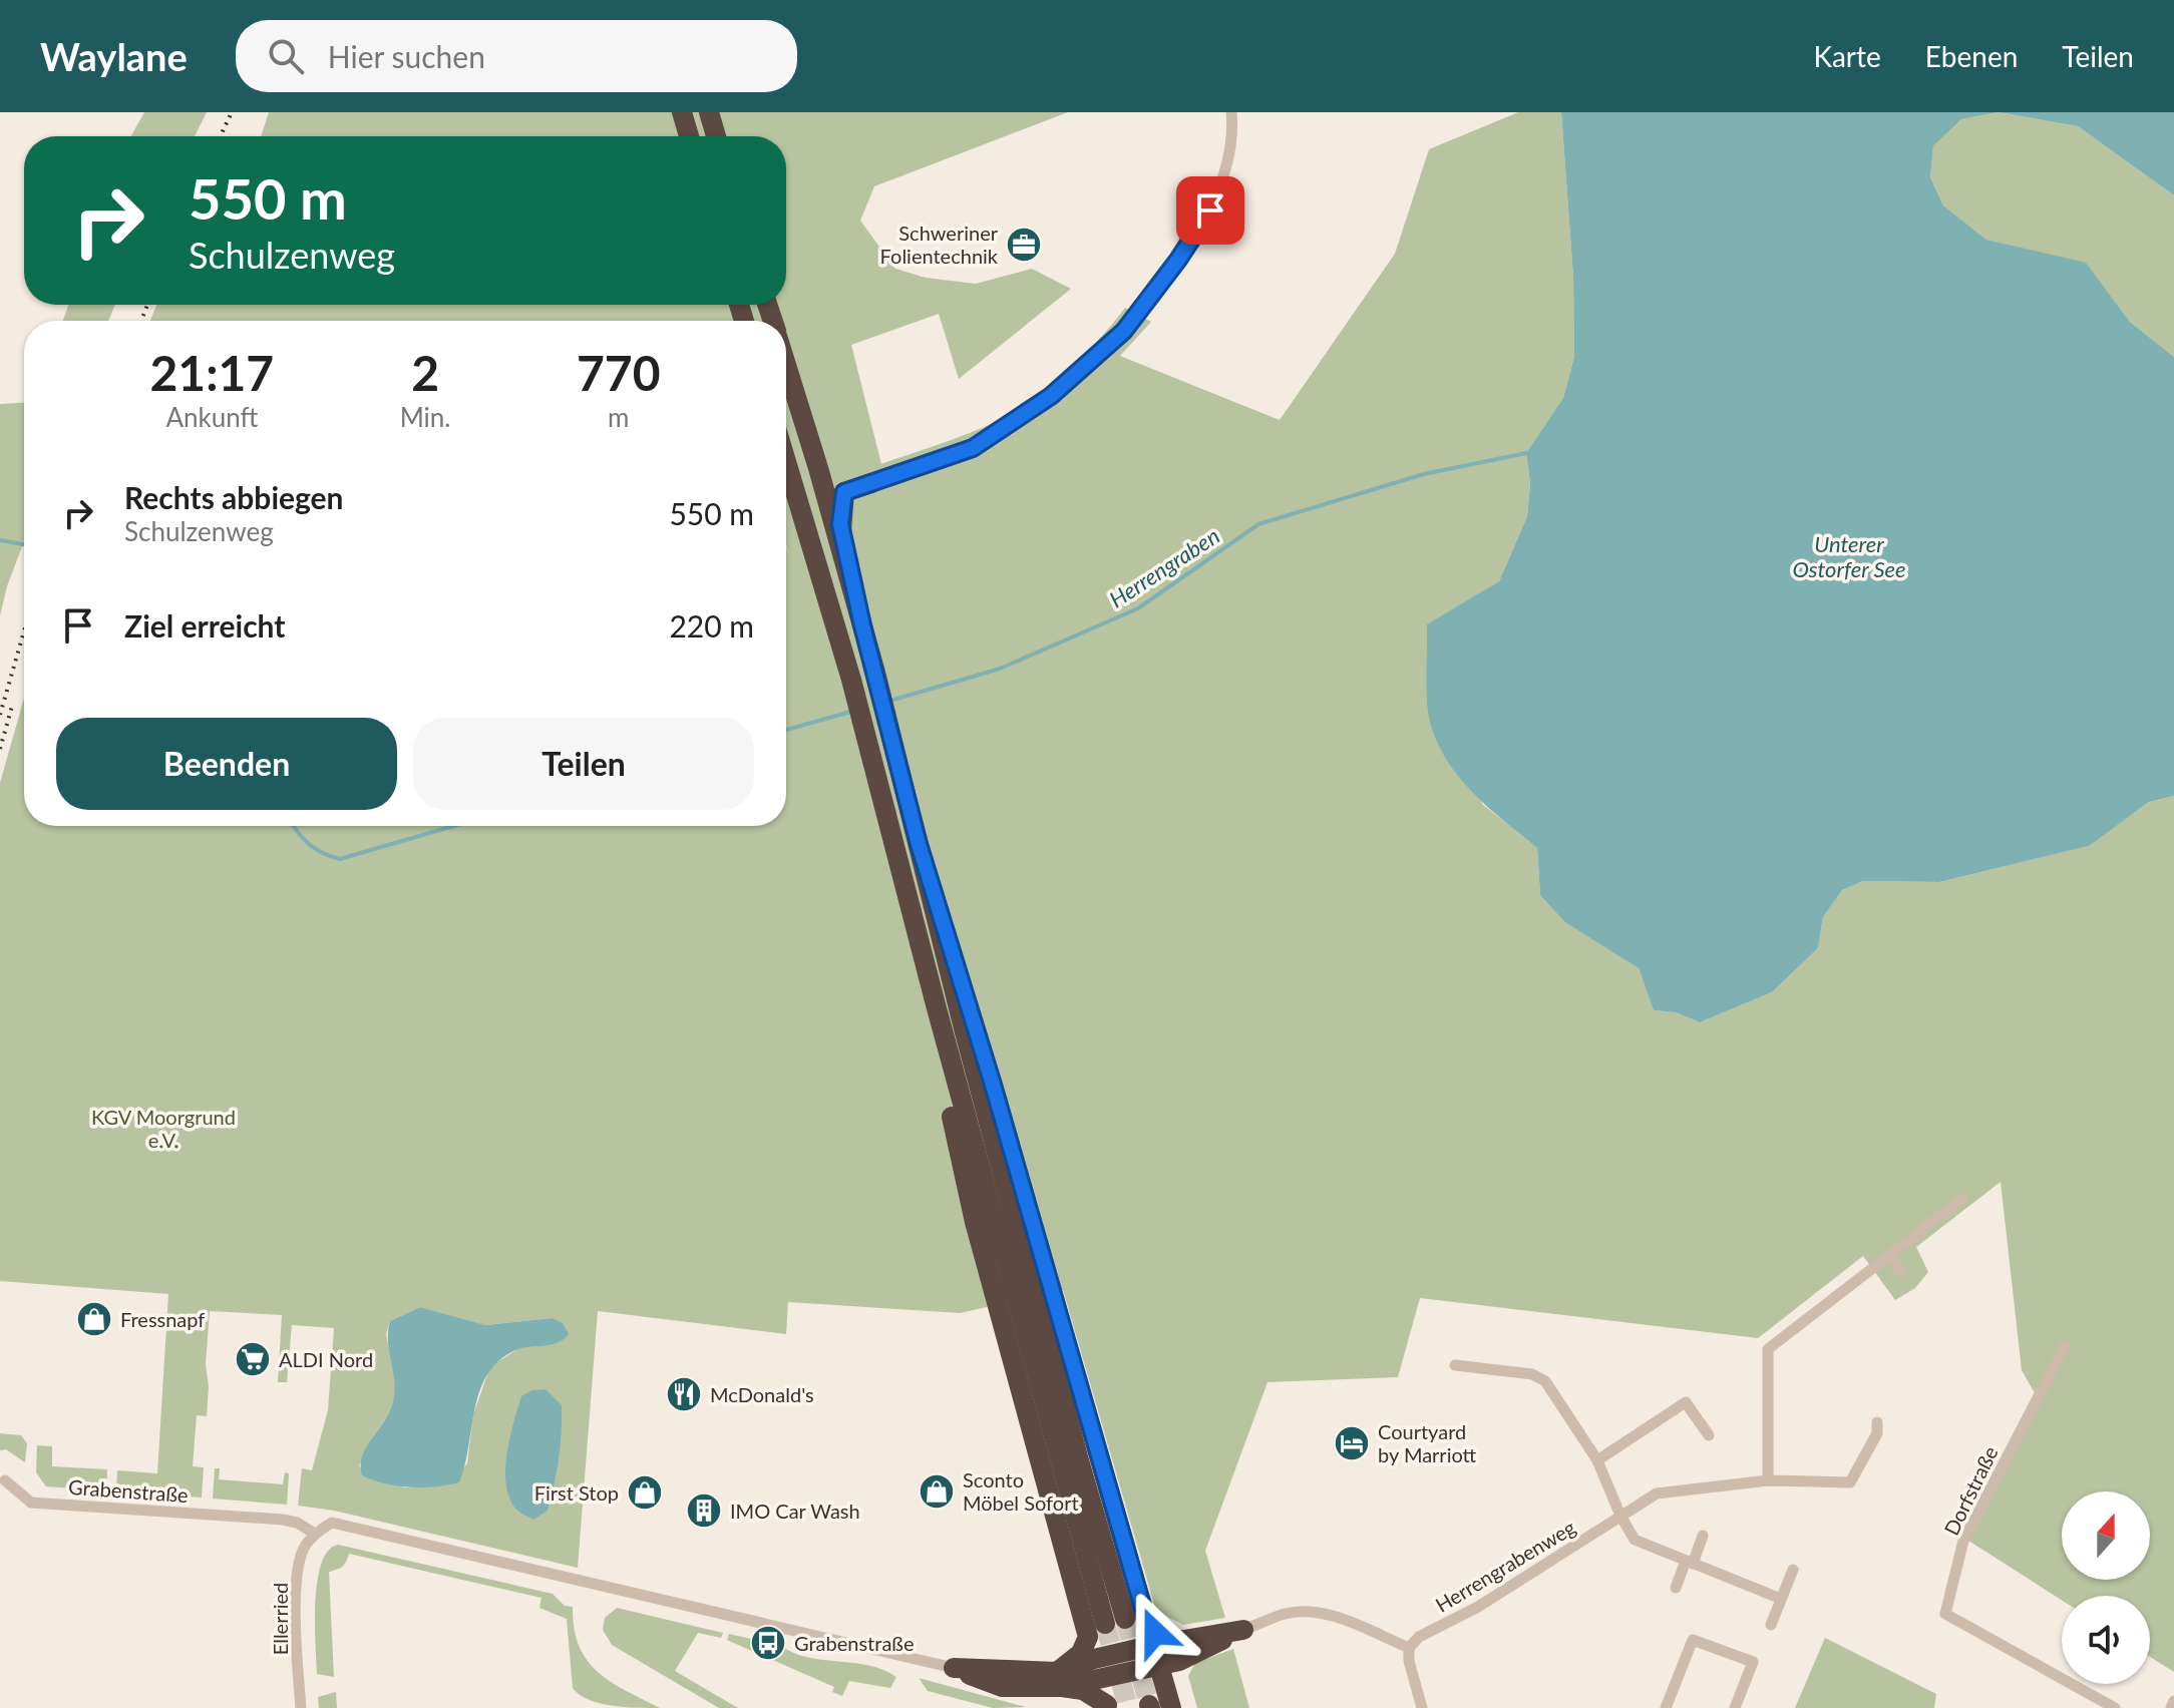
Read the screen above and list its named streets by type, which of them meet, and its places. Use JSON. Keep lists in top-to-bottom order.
{
  "streets": {
    "street": [
      "Grabenstraße",
      "Dorfstraße",
      "Herrengrabenweg",
      "Ellerried"
    ]
  },
  "crossings": [
    ["Grabenstraße", "Ellerried"]
  ],
  "water": ["Unterer Ostorfer See", "Herrengraben"],
  "parks": ["KGV Moorgrund e.V."],
  "places": {
    "office": ["Schweriner Folientechnik"],
    "shop": ["Fressnapf", "Sconto Möbel Sofort", "First Stop"],
    "supermarket": ["ALDI Nord"],
    "restaurant": ["McDonald's"],
    "hotel": ["Courtyard by Marriott"],
    "building": ["IMO Car Wash"],
    "bus stop": ["Grabenstraße"]
  },
  "north": "top",
  "page": {
    "header": "Waylane",
    "search": "Hier suchen",
    "nav": ["Karte", "Ebenen", "Teilen"],
    "turn": ["550 m", "Schulzenweg"],
    "eta": [
      "21:17",
      "Ankunft",
      "2",
      "Min.",
      "770",
      "m"
    ],
    "list": [
      {
        "name": "Rechts abbiegen",
        "note": "Schulzenweg",
        "value": "550 m"
      },
      {
        "name": "Ziel erreicht",
        "value": "220 m"
      }
    ],
    "buttons": ["Beenden", "Teilen"]
  }
}
